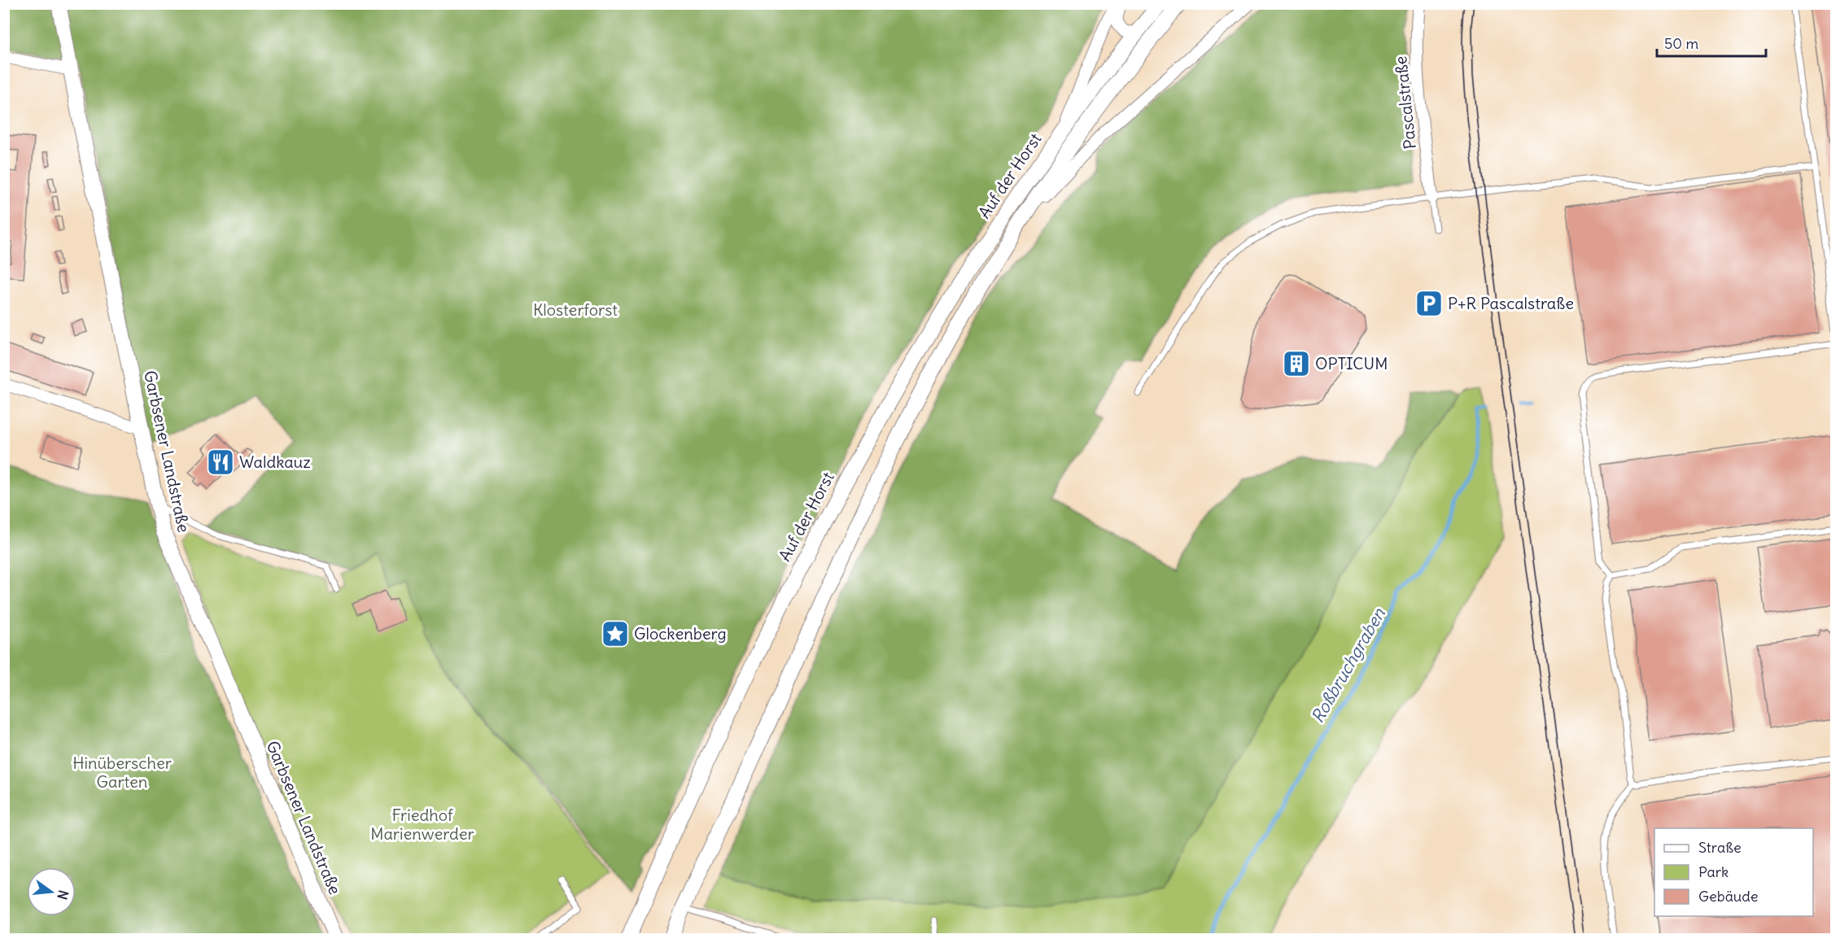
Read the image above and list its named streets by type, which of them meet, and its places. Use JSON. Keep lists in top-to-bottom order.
{
  "streets": {
    "street": ["Pascalstraße", "Auf der Horst", "Garbsener Landstraße"]
  },
  "water": ["Roßbruchgraben"],
  "parks": ["Klosterforst", "Hinüberscher Garten", "Friedhof Marienwerder"],
  "places": {
    "parking": ["P+R Pascalstraße"],
    "building": ["OPTICUM"],
    "restaurant": ["Waldkauz"],
    "place": ["Glockenberg"]
  },
  "legend": ["Straße", "Park", "Gebäude"],
  "scale_bar": "50 m",
  "north": "right"
}
